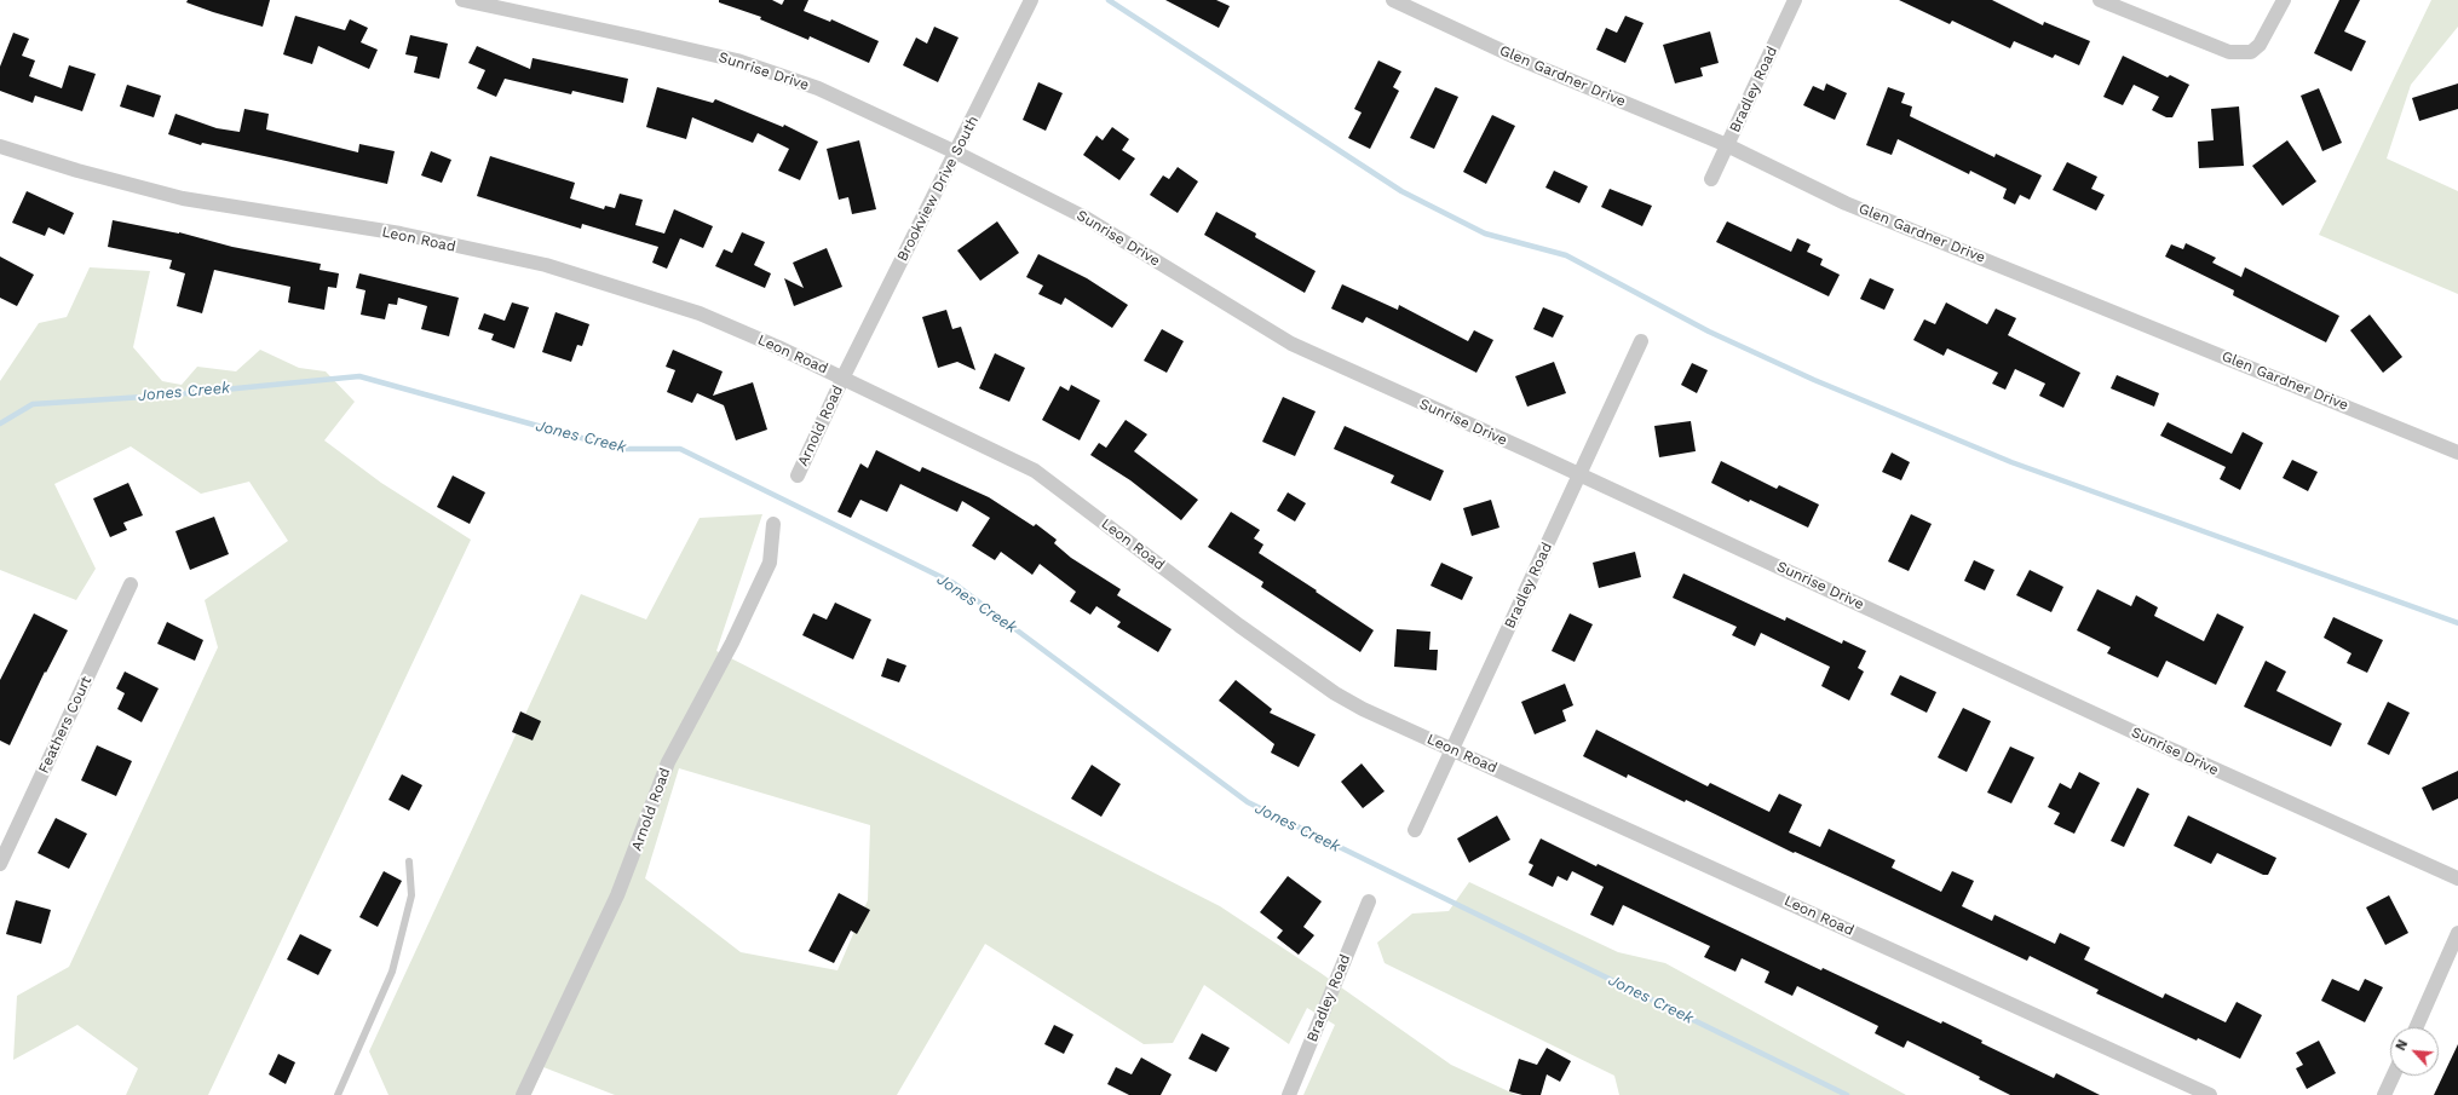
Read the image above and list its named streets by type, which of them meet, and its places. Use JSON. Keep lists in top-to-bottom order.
{
  "streets": {
    "street": [
      "Sunrise Drive",
      "Glen Gardner Drive",
      "Bradley Road",
      "Brookview Drive South",
      "Leon Road",
      "Arnold Road",
      "Feathers Court"
    ]
  },
  "crossings": [
    ["Sunrise Drive", "Bradley Road"],
    ["Sunrise Drive", "Brookview Drive South"],
    ["Glen Gardner Drive", "Bradley Road"],
    ["Bradley Road", "Leon Road"],
    ["Brookview Drive South", "Leon Road"],
    ["Brookview Drive South", "Arnold Road"],
    ["Leon Road", "Arnold Road"]
  ],
  "water": ["Jones Creek"],
  "north": "top left"
}
